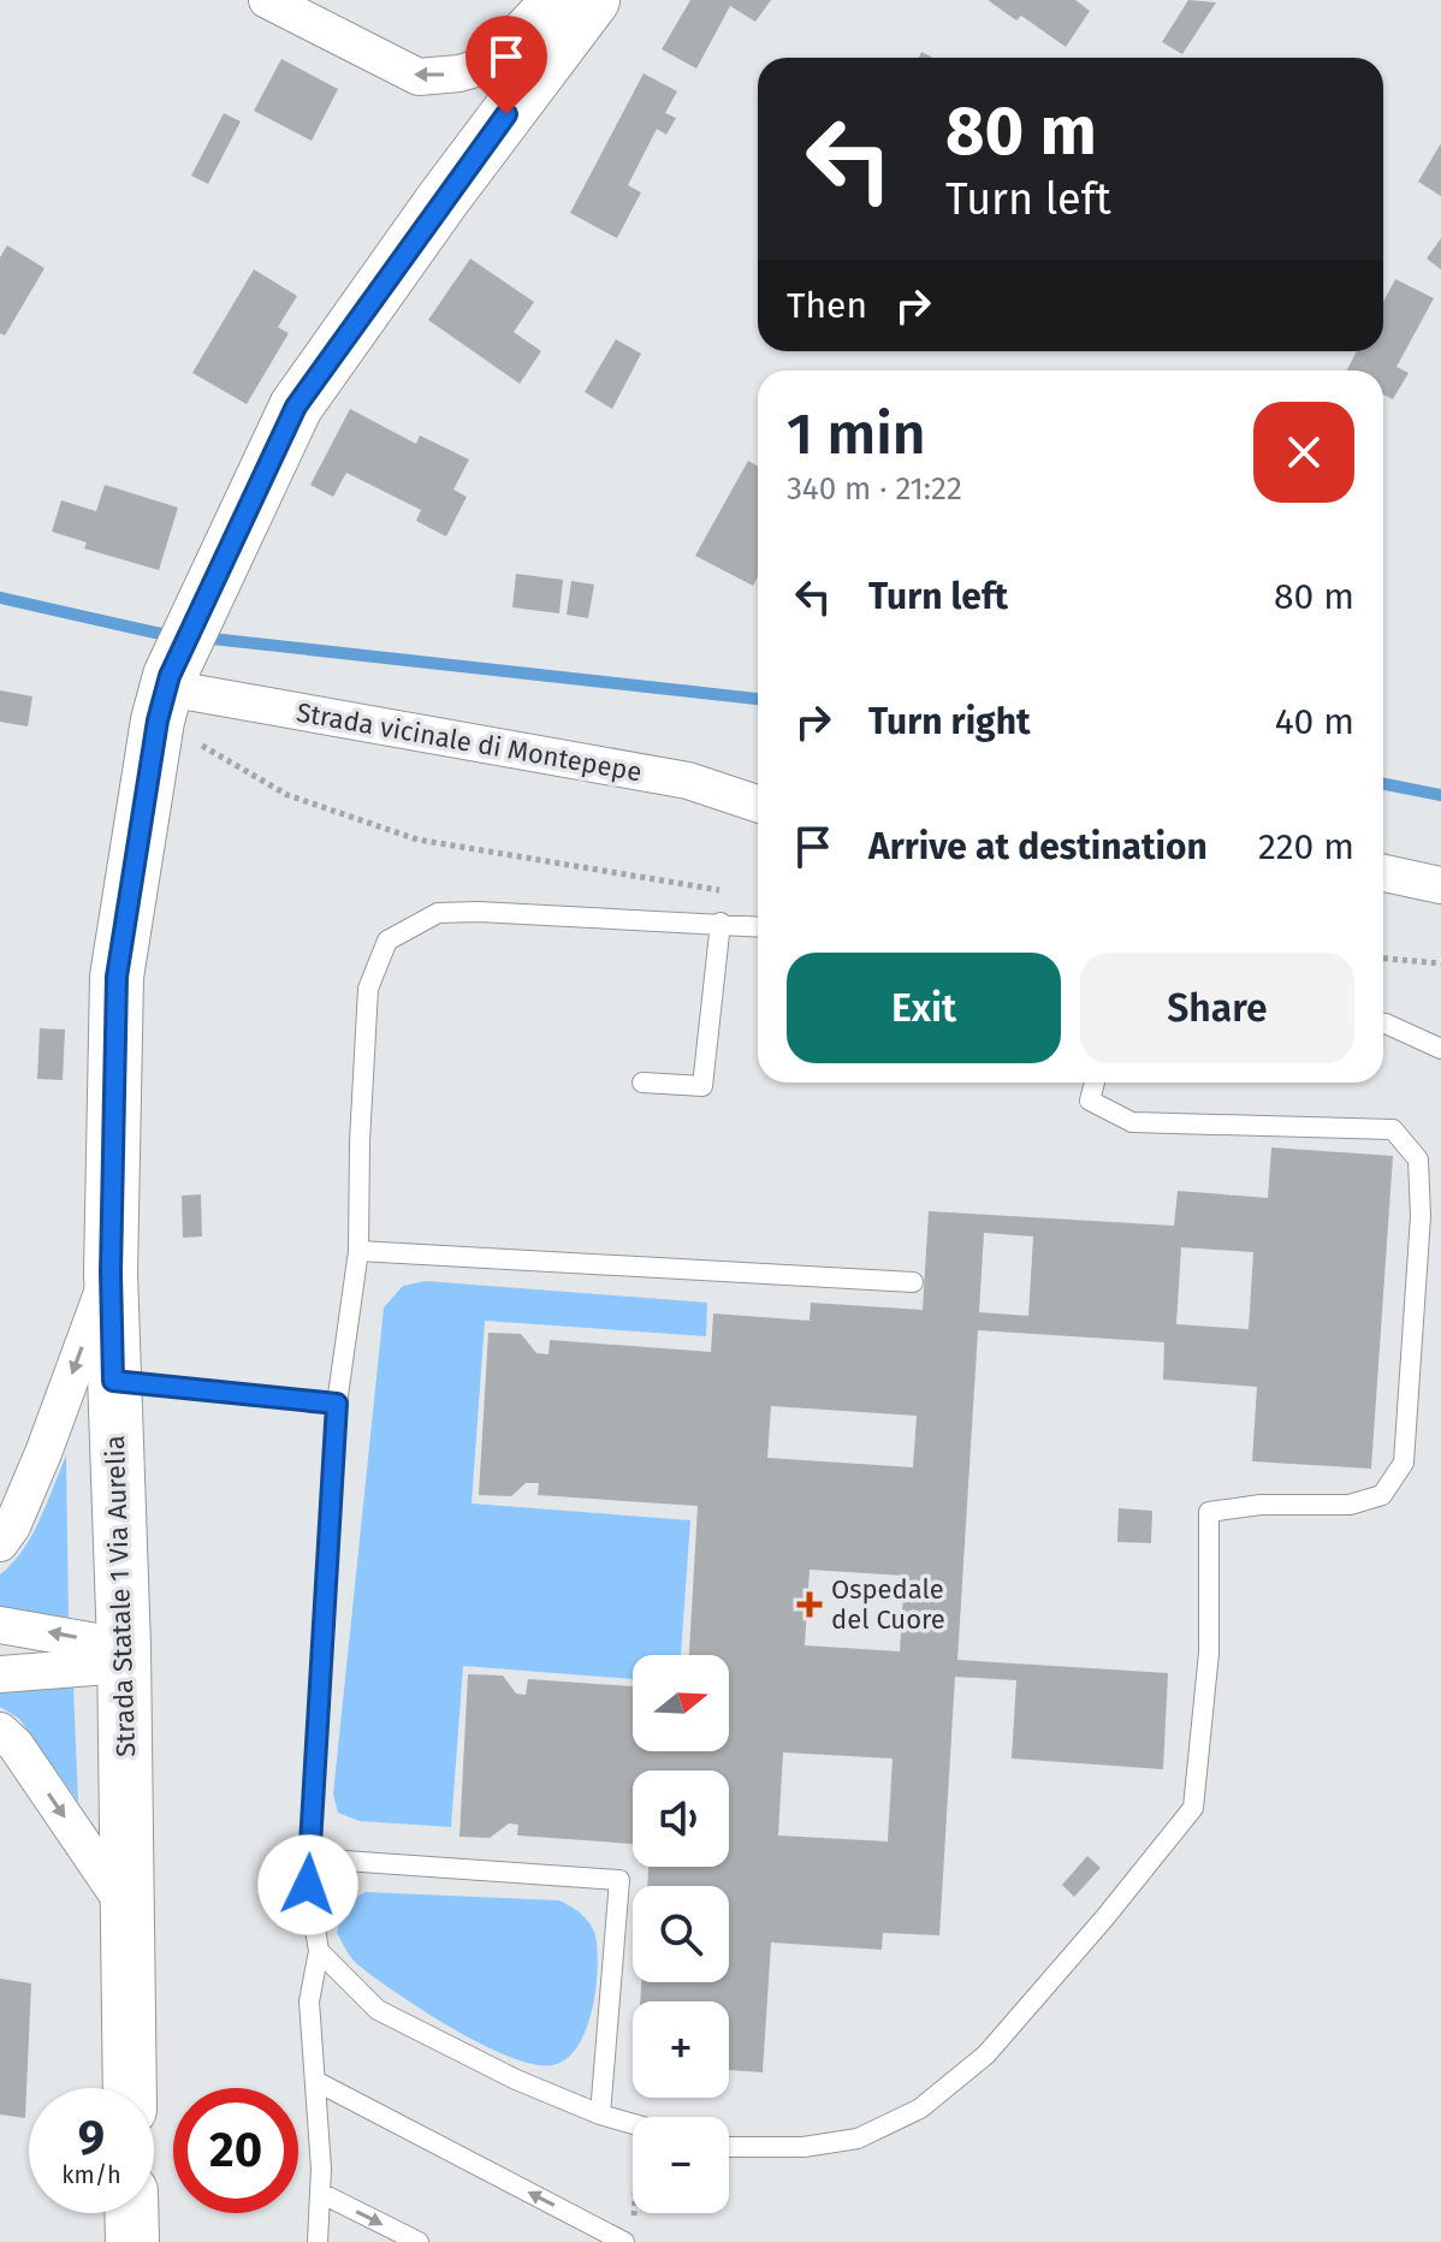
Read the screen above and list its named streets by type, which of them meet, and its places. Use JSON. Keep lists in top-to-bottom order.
{
  "streets": {
    "main road": ["Strada Statale 1 Via Aurelia"],
    "street": ["Strada vicinale di Montepepe"]
  },
  "crossings": [
    ["Strada vicinale di Montepepe", "Strada Statale 1 Via Aurelia"]
  ],
  "places": {
    "health": ["Ospedale del Cuore"]
  },
  "north": "right",
  "page": {
    "turn": ["80 m", "Turn left"],
    "then": "Then",
    "heading": ["1 min", "340 m · 21:22"],
    "list": [
      {
        "name": "Turn left",
        "value": "80 m"
      },
      {
        "name": "Turn right",
        "value": "40 m"
      },
      {
        "name": "Arrive at destination",
        "value": "220 m"
      }
    ],
    "buttons": ["Exit", "Share"],
    "map_buttons": ["+", "−"],
    "speed": "9 km/h",
    "limit": "20"
  }
}
